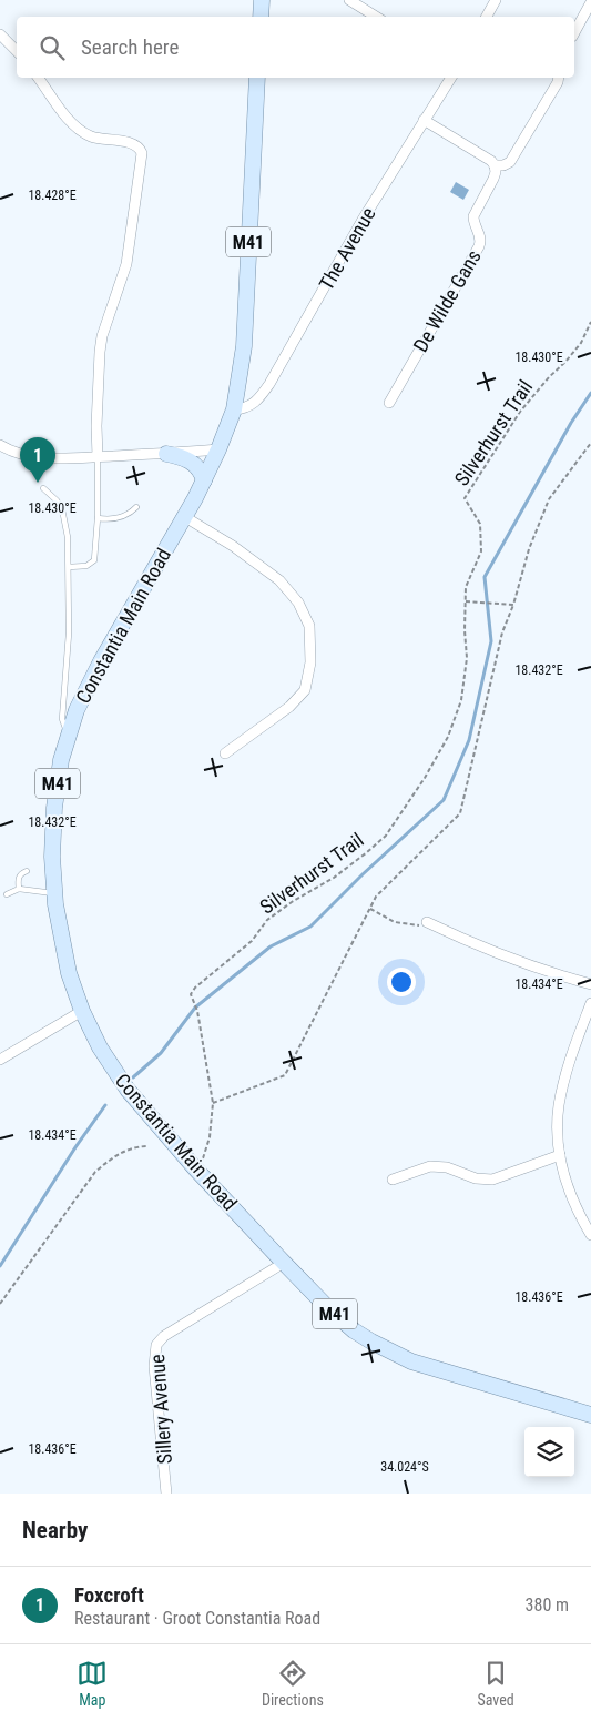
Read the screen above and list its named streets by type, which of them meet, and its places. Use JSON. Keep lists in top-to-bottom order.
{
  "streets": {
    "main road": ["M41", "Constantia Main Road"],
    "street": ["The Avenue", "De Wilde Gans", "Sillery Avenue"],
    "path": ["Silverhurst Trail"]
  },
  "crossings": [
    ["The Avenue", "Constantia Main Road"],
    ["Constantia Main Road", "Sillery Avenue"]
  ],
  "page": {
    "search": "Search here",
    "pins": "1",
    "heading": "Nearby",
    "list": [
      {
        "mark": "1",
        "name": "Foxcroft",
        "note": "Restaurant · Groot Constantia Road",
        "value": "380 m"
      }
    ],
    "nav": ["Map", "Directions", "Saved"]
  },
  "coordinates": [
    "18.428°E",
    "18.430°E",
    "18.432°E",
    "18.434°E",
    "18.436°E",
    "34.024°S"
  ]
}
